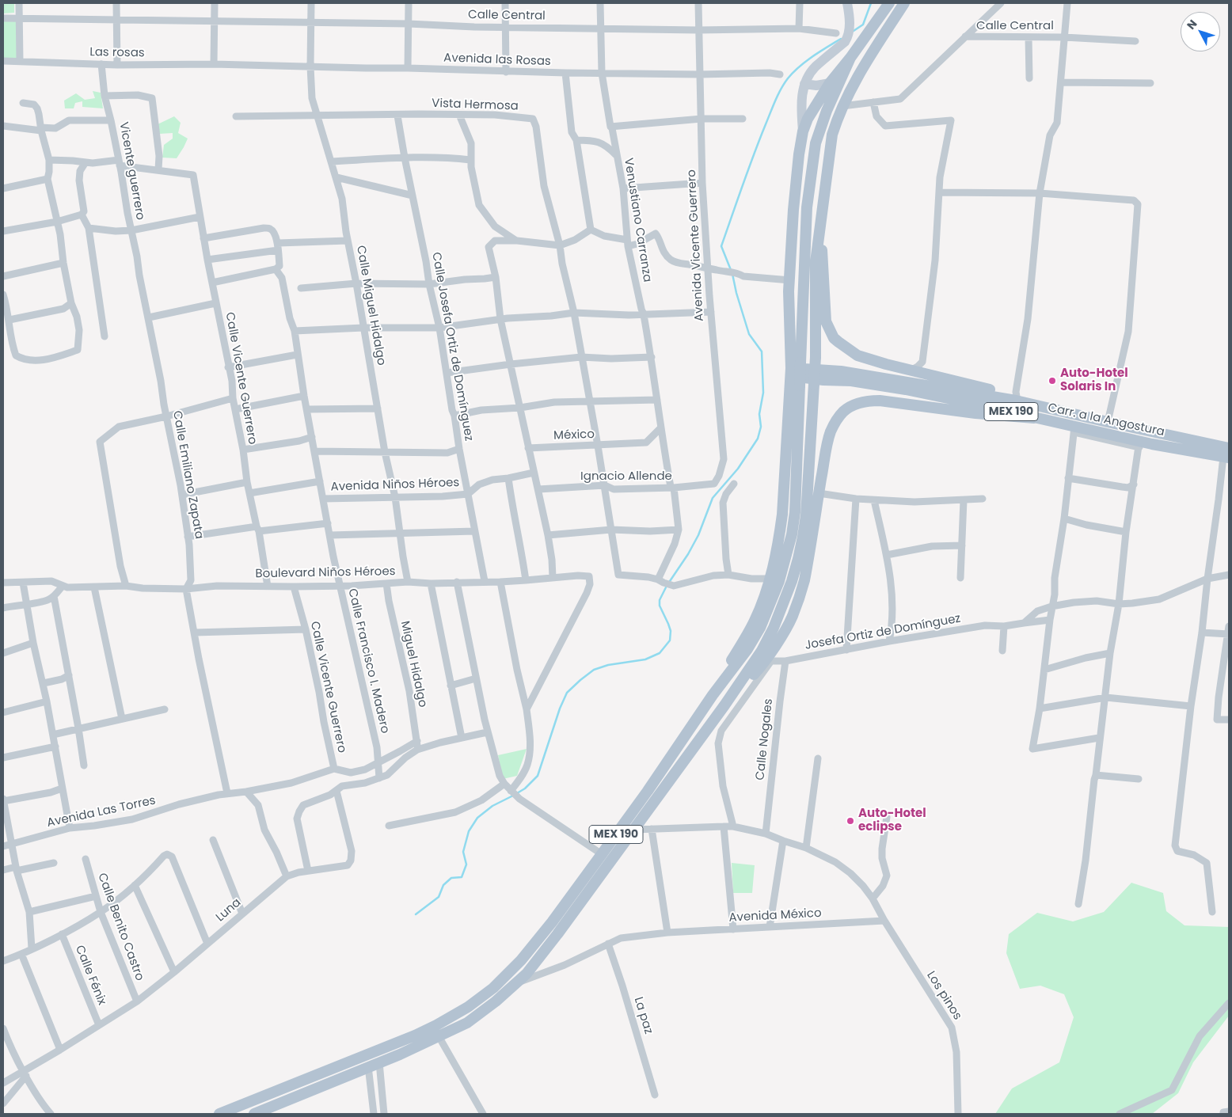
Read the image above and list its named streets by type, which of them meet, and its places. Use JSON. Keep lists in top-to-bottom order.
{
  "streets": {
    "main road": ["MEX 190", "Carr. a la Angostura"],
    "street": [
      "Calle Central",
      "Las rosas",
      "Avenida las Rosas",
      "Vista Hermosa",
      "Vicente guerrero",
      "Venustiano Carranza",
      "Avenida Vicente Guerrero",
      "Calle Miguel Hidalgo",
      "Calle Josefa Ortiz de Domínguez",
      "Calle Vicente Guerrero",
      "México",
      "Calle Emiliano Zapata",
      "Ignacio Allende",
      "Avenida Niños Héroes",
      "Boulevard Niños Héroes",
      "Josefa Ortiz de Domínguez",
      "Calle Francisco I. Madero",
      "Miguel Hidalgo",
      "Calle Nogales",
      "Avenida Las Torres",
      "Luna",
      "Avenida México",
      "Calle Benito Castro",
      "Calle Fénix",
      "Los pinos",
      "La paz"
    ]
  },
  "crossings": [
    ["Calle Central", "Venustiano Carranza"],
    ["Calle Central", "Avenida Vicente Guerrero"],
    ["Calle Central", "Calle Miguel Hidalgo"],
    ["Las rosas", "Avenida las Rosas"],
    ["Las rosas", "Vicente guerrero"],
    ["Avenida las Rosas", "Venustiano Carranza"],
    ["Avenida las Rosas", "Avenida Vicente Guerrero"],
    ["Avenida las Rosas", "Calle Miguel Hidalgo"],
    ["Vista Hermosa", "Calle Miguel Hidalgo"],
    ["Vista Hermosa", "Calle Josefa Ortiz de Domínguez"],
    ["Vicente guerrero", "Calle Vicente Guerrero"],
    ["Vicente guerrero", "Calle Emiliano Zapata"],
    ["Venustiano Carranza", "México"],
    ["Venustiano Carranza", "Ignacio Allende"],
    ["Avenida Vicente Guerrero", "Ignacio Allende"],
    ["Calle Miguel Hidalgo", "Avenida Niños Héroes"],
    ["Calle Miguel Hidalgo", "Boulevard Niños Héroes"],
    ["Calle Josefa Ortiz de Domínguez", "Avenida Niños Héroes"],
    ["Calle Josefa Ortiz de Domínguez", "Boulevard Niños Héroes"],
    ["Calle Vicente Guerrero", "Boulevard Niños Héroes"],
    ["Calle Vicente Guerrero", "Avenida Las Torres"],
    ["MEX 190", "Carr. a la Angostura"],
    ["MEX 190", "Avenida México"],
    ["MEX 190", "Los pinos"],
    ["Calle Emiliano Zapata", "Boulevard Niños Héroes"],
    ["Calle Emiliano Zapata", "Avenida Las Torres"],
    ["Avenida Niños Héroes", "Calle Francisco I. Madero"],
    ["Boulevard Niños Héroes", "Calle Francisco I. Madero"],
    ["Boulevard Niños Héroes", "Miguel Hidalgo"],
    ["Josefa Ortiz de Domínguez", "Calle Nogales"],
    ["Calle Nogales", "Los pinos"],
    ["Luna", "Calle Benito Castro"],
    ["Luna", "Calle Fénix"],
    ["Avenida México", "Los pinos"],
    ["Avenida México", "La paz"]
  ],
  "places": ["Auto-Hotel Solaris In", "Auto-Hotel eclipse"],
  "north": "top left"
}
